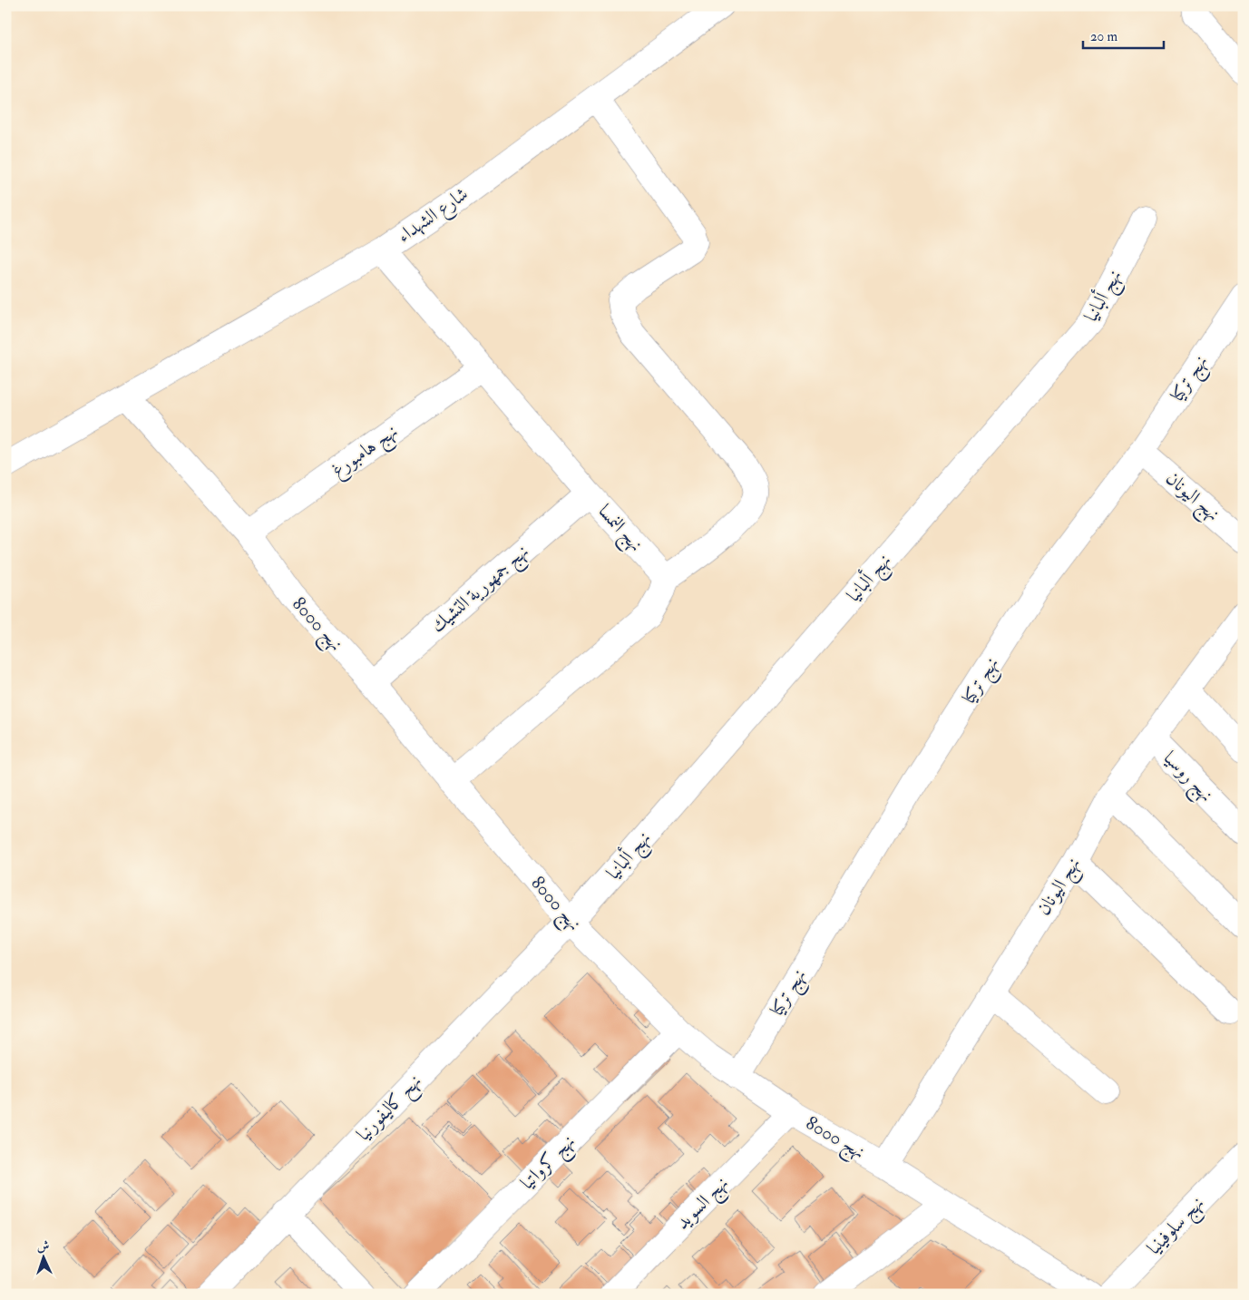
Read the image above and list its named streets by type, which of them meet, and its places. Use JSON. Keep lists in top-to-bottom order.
{
  "streets": {
    "street": [
      "شارع الشهداء",
      "نهج ألبانيا",
      "نهج تركيا",
      "نهج هامبورغ",
      "نهج اليونان",
      "نهج النمسا",
      "نهج جمهورية التشيك",
      "نهج 8000",
      "نهج روسيا",
      "نهح كاليفورنيا",
      "نهج كرواتيا",
      "نهج السويد",
      "نهج سلوفينيا"
    ]
  },
  "crossings": [
    ["شارع الشهداء", "نهج النمسا"],
    ["شارع الشهداء", "نهج 8000"],
    ["نهج ألبانيا", "نهج 8000"],
    ["نهج ألبانيا", "نهح كاليفورنيا"],
    ["نهج تركيا", "نهج اليونان"],
    ["نهج تركيا", "نهج 8000"],
    ["نهج هامبورغ", "نهج النمسا"],
    ["نهج هامبورغ", "نهج 8000"],
    ["نهج اليونان", "نهج 8000"],
    ["نهج اليونان", "نهج روسيا"],
    ["نهج النمسا", "نهج جمهورية التشيك"],
    ["نهج جمهورية التشيك", "نهج 8000"],
    ["نهج 8000", "نهح كاليفورنيا"],
    ["نهج 8000", "نهج كرواتيا"],
    ["نهج 8000", "نهج السويد"]
  ],
  "scale_bar": "20 m",
  "north": "top"
}
